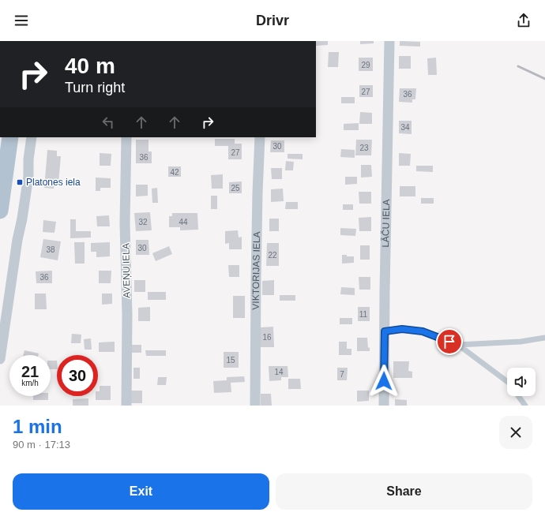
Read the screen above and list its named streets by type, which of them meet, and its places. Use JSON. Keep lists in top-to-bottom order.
{
  "streets": {
    "street": ["LĀČU IELA", "AVEŅU IELA", "VIKTORIJAS IELA"]
  },
  "places": {
    "transit": ["Platones iela"]
  },
  "house_numbers": [
    "29",
    "27",
    "36",
    "34",
    "30",
    "23",
    "27",
    "36",
    "42",
    "25",
    "32",
    "44",
    "30",
    "38",
    "22",
    "36",
    "11",
    "16",
    "15",
    "14",
    "7"
  ],
  "page": {
    "header": "Drivr",
    "turn": ["40 m", "Turn right"],
    "speed": "21 km/h",
    "limit": "30",
    "heading": ["1 min", "90 m · 17:13"],
    "buttons": ["Exit", "Share"]
  }
}
